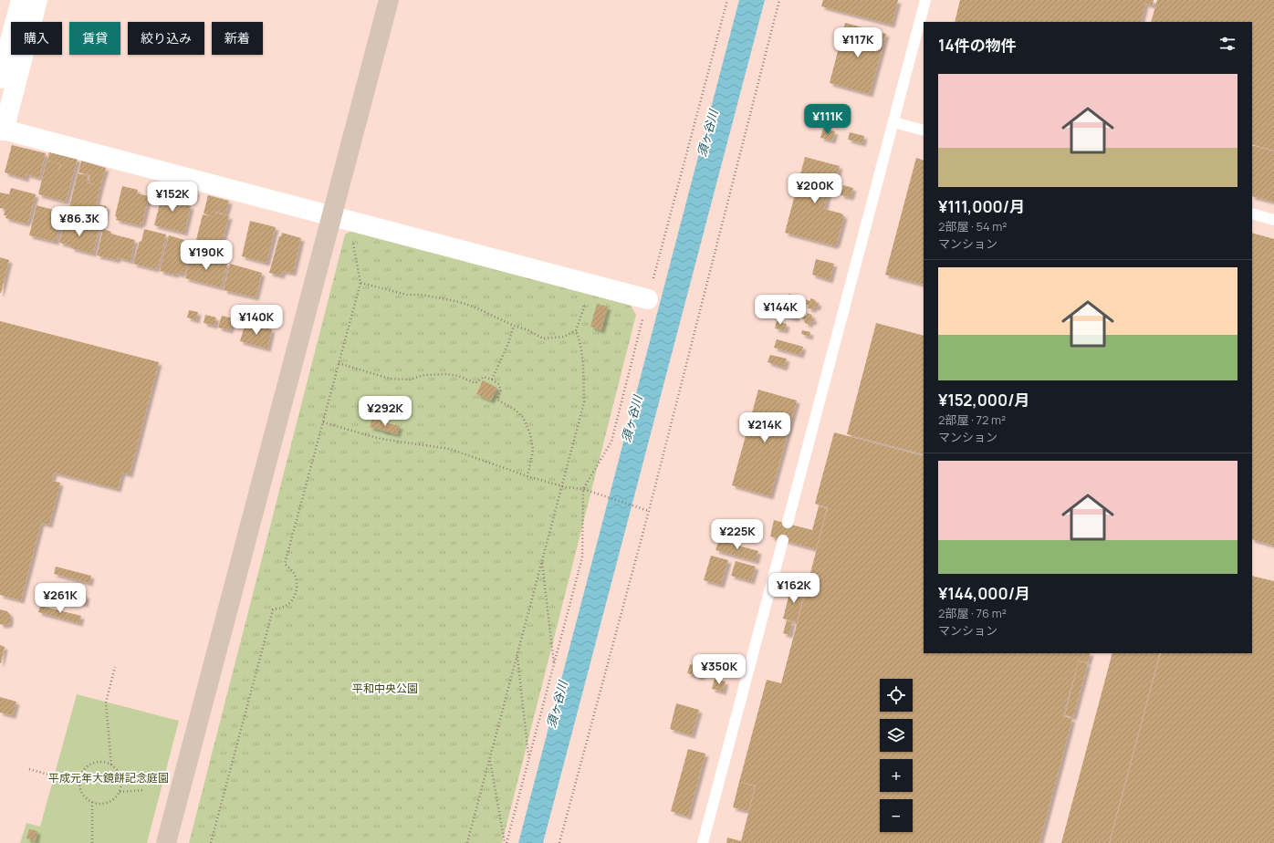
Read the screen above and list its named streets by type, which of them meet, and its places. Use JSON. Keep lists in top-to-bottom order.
{
  "water": ["須ヶ谷川"],
  "parks": ["平和中央公園", "平成元年大鏡餅記念庭園"],
  "page": {
    "chip": [
      "購入",
      "賃貸",
      "絞り込み",
      "新着"
    ],
    "heading": "14件の物件",
    "price": [
      "¥117K",
      "¥111K",
      "¥200K",
      "¥152K",
      "¥86.3K",
      "¥190K",
      "¥144K",
      "¥140K",
      "¥292K",
      "¥214K",
      "¥225K",
      "¥162K",
      "¥261K",
      "¥350K"
    ],
    "list": [
      {
        "name": "¥111,000/月",
        "note": "2部屋 · 54 m² · マンション"
      },
      {
        "name": "¥152,000/月",
        "note": "2部屋 · 72 m² · マンション"
      },
      {
        "name": "¥144,000/月",
        "note": "2部屋 · 76 m² · マンション"
      }
    ],
    "map_buttons": ["+", "−"]
  }
}
